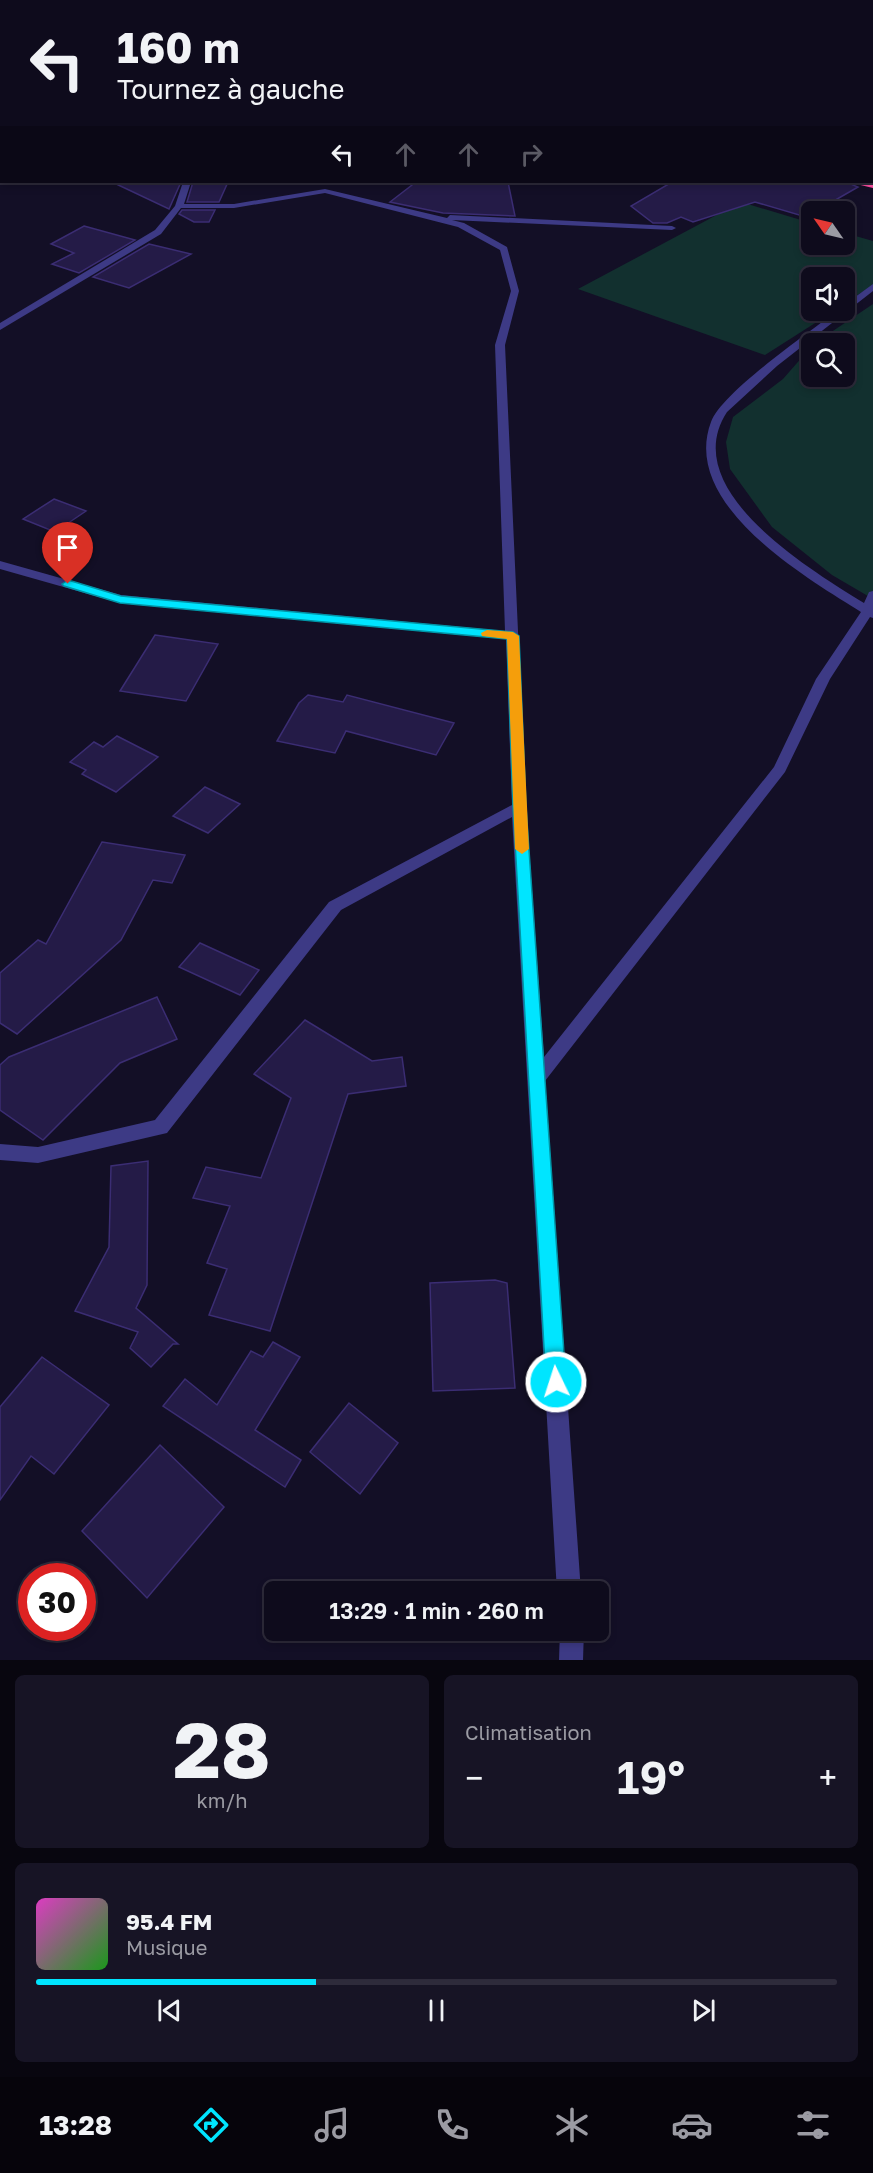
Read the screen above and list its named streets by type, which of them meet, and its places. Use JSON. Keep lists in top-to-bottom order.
{
  "north": "top left",
  "page": {
    "turn": ["160 m", "Tournez à gauche"],
    "limit": "30",
    "trip": "13:29 · 1 min · 260 m",
    "tile": [
      ["28", "km/h"],
      "Climatisation"
    ],
    "heat": ["−", "19°", "+"],
    "song": ["95.4 FM", "Musique"],
    "tabs": "13:28"
  }
}
